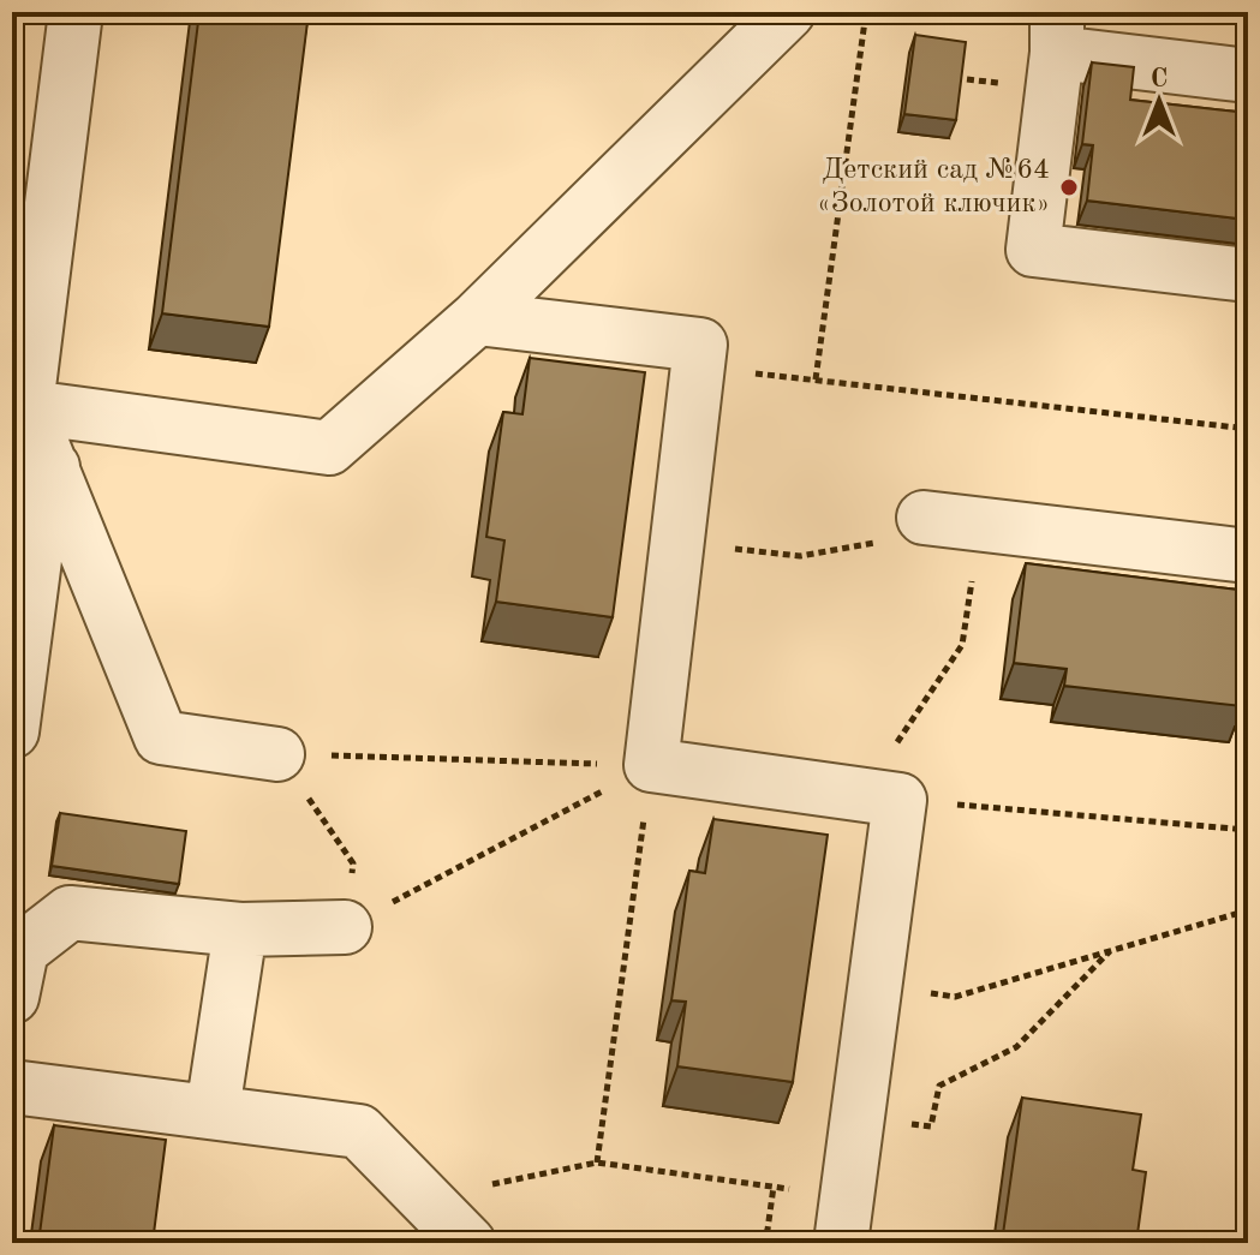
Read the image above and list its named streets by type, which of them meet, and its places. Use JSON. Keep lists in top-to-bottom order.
{
  "places": ["Детский сад №64 «Золотой ключик»"],
  "north": "top"
}
